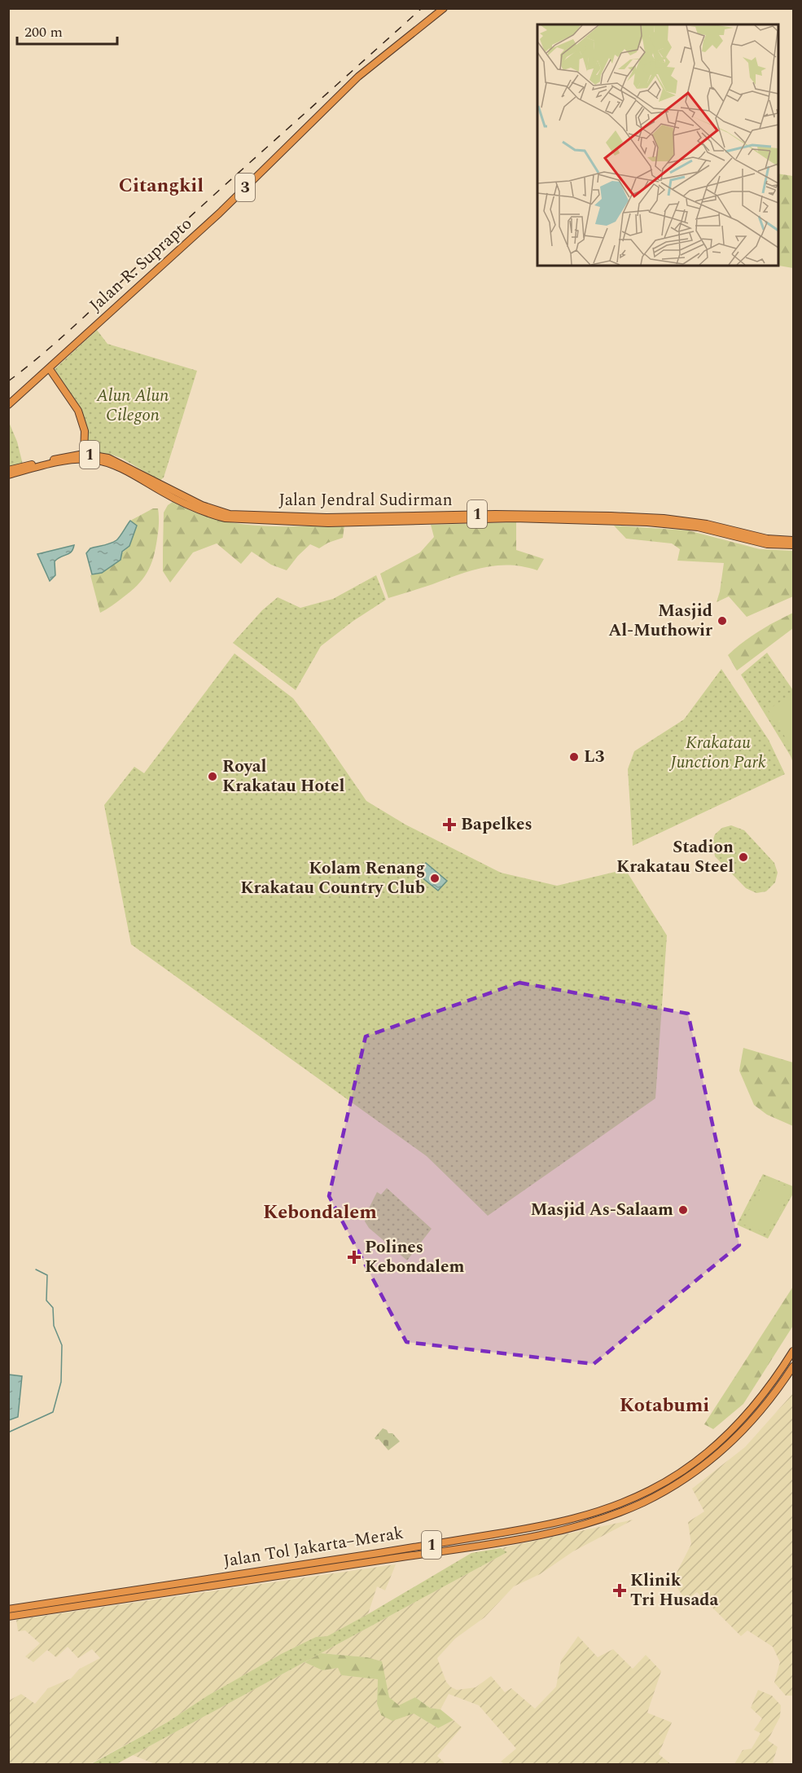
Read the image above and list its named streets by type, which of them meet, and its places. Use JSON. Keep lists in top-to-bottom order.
{
  "streets": {
    "highway": [
      "3",
      "Jalan R. Suprapto",
      "1",
      "Jalan Jendral Sudirman",
      "Jalan Tol Jakarta–Merak"
    ]
  },
  "districts": ["Citangkil", "Kebondalem", "Kotabumi"],
  "parks": ["Alun Alun Cilegon", "Krakatau Junction Park"],
  "places": {
    "other": [
      "Masjid Al-Muthowir",
      "L3",
      "Royal Krakatau Hotel",
      "Stadion Krakatau Steel",
      "Kolam Renang Krakatau Country Club",
      "Masjid As-Salaam"
    ],
    "health": ["Bapelkes", "Polines Kebondalem", "Klinik Tri Husada"]
  },
  "scale_bar": "200 m"
}
